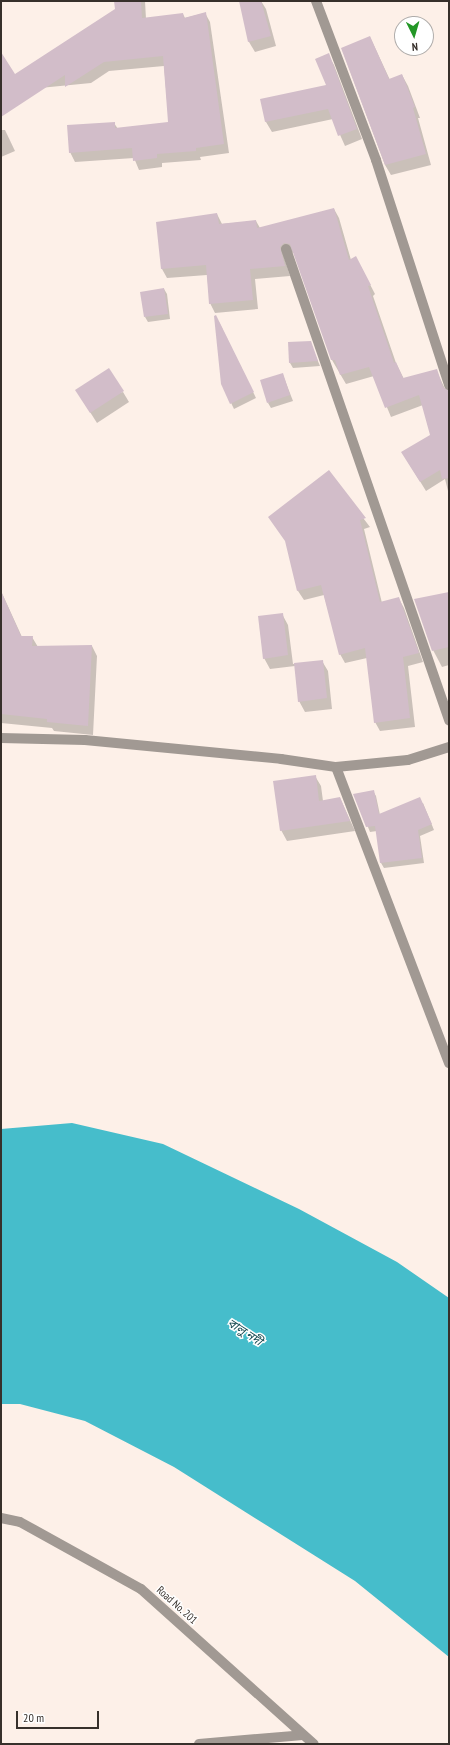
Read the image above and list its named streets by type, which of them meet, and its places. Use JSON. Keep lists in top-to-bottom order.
{
  "streets": {
    "street": ["Road No. 201"]
  },
  "water": ["বালু নদী"],
  "scale_bar": "20 m",
  "north": "bottom"
}
